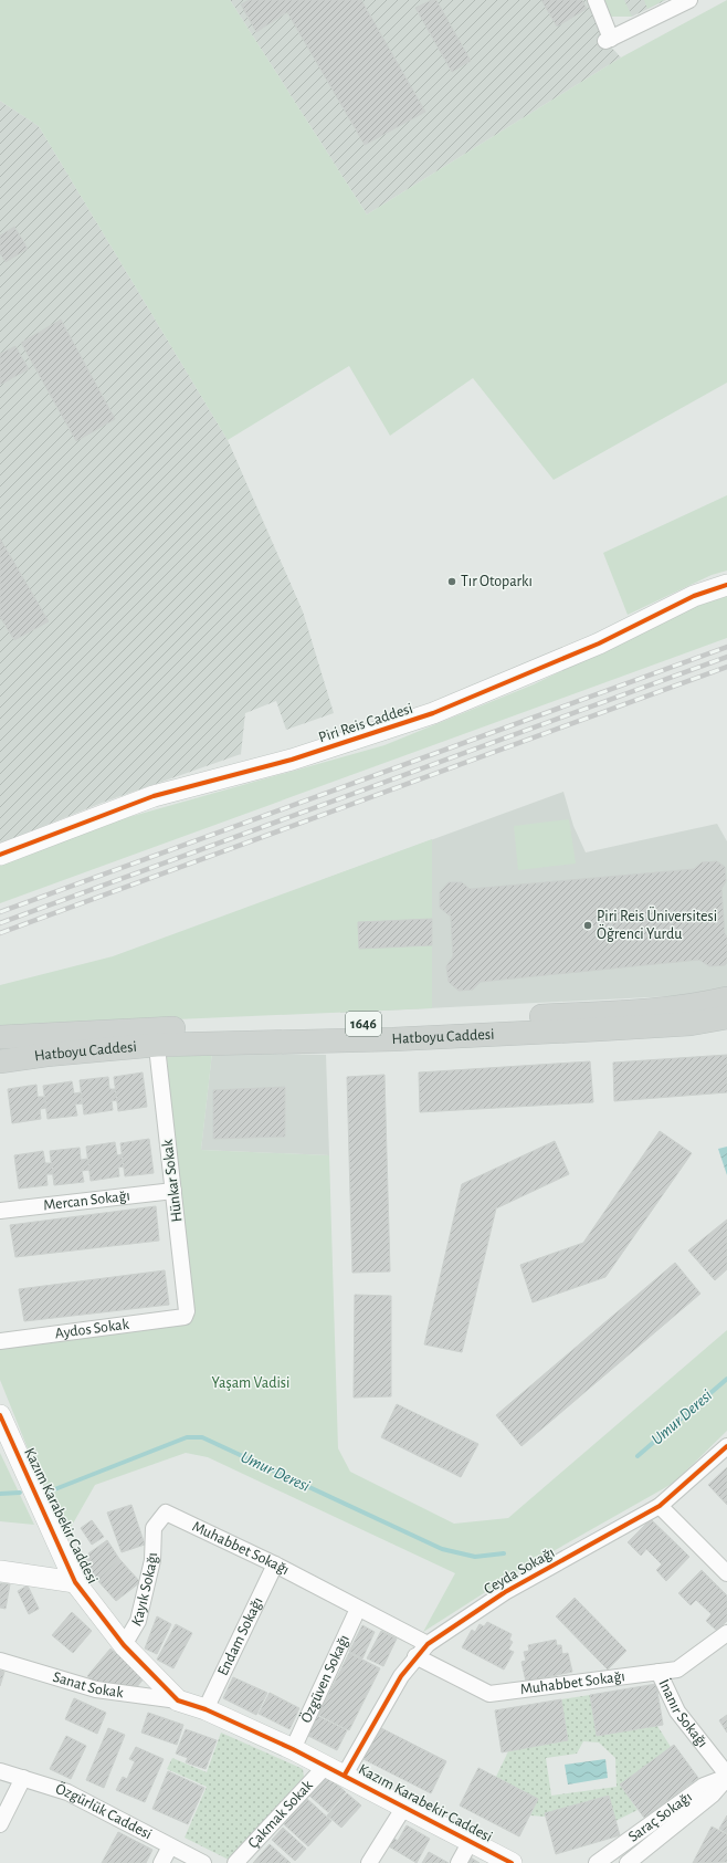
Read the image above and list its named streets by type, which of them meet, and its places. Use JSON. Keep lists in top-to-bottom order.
{
  "streets": {
    "main road": ["1646", "Hatboyu Caddesi"],
    "street": [
      "Piri Reis Caddesi",
      "Hünkar Sokak",
      "Mercan Sokağı",
      "Aydos Sokak",
      "Kazım Karabekir Caddesi",
      "Muhabbet Sokağı",
      "Ceyda Sokağı",
      "Kayık Sokağı",
      "Endam Sokağı",
      "Özgüven Sokağı",
      "Sanat Sokak",
      "İnanır Sokağı",
      "Özgürlük Caddesi",
      "Çakmak Sokak",
      "Saraç Sokağı"
    ]
  },
  "crossings": [
    ["Hatboyu Caddesi", "Hünkar Sokak"],
    ["Hünkar Sokak", "Mercan Sokağı"],
    ["Hünkar Sokak", "Aydos Sokak"],
    ["Kazım Karabekir Caddesi", "Ceyda Sokağı"],
    ["Kazım Karabekir Caddesi", "Kayık Sokağı"],
    ["Kazım Karabekir Caddesi", "Endam Sokağı"],
    ["Kazım Karabekir Caddesi", "Özgüven Sokağı"],
    ["Kazım Karabekir Caddesi", "Sanat Sokak"],
    ["Kazım Karabekir Caddesi", "Çakmak Sokak"],
    ["Muhabbet Sokağı", "Ceyda Sokağı"],
    ["Muhabbet Sokağı", "Kayık Sokağı"],
    ["Muhabbet Sokağı", "Endam Sokağı"],
    ["Muhabbet Sokağı", "Özgüven Sokağı"],
    ["Muhabbet Sokağı", "İnanır Sokağı"],
    ["İnanır Sokağı", "Saraç Sokağı"]
  ],
  "water": ["Umur Deresi"],
  "parks": ["Yaşam Vadisi"],
  "places": ["Tır Otoparkı", "Piri Reis Üniversitesi Öğrenci Yurdu"]
}
